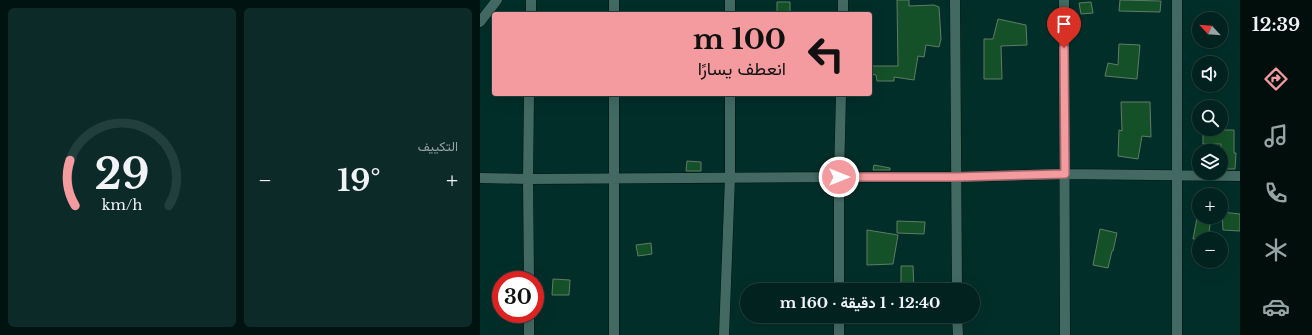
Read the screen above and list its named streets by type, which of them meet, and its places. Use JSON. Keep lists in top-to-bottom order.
{
  "north": "top left",
  "page": {
    "tabs": "12:39",
    "tile": "التكييف",
    "map_buttons": ["+", "−"],
    "turn": ["100 m", "انعطف يسارًا"],
    "heat": ["−", "19°", "+"],
    "limit": "30",
    "trip": "12:40 · 1 دقيقة · 160 m",
    "gauge": ["29", "km/h"]
  }
}
